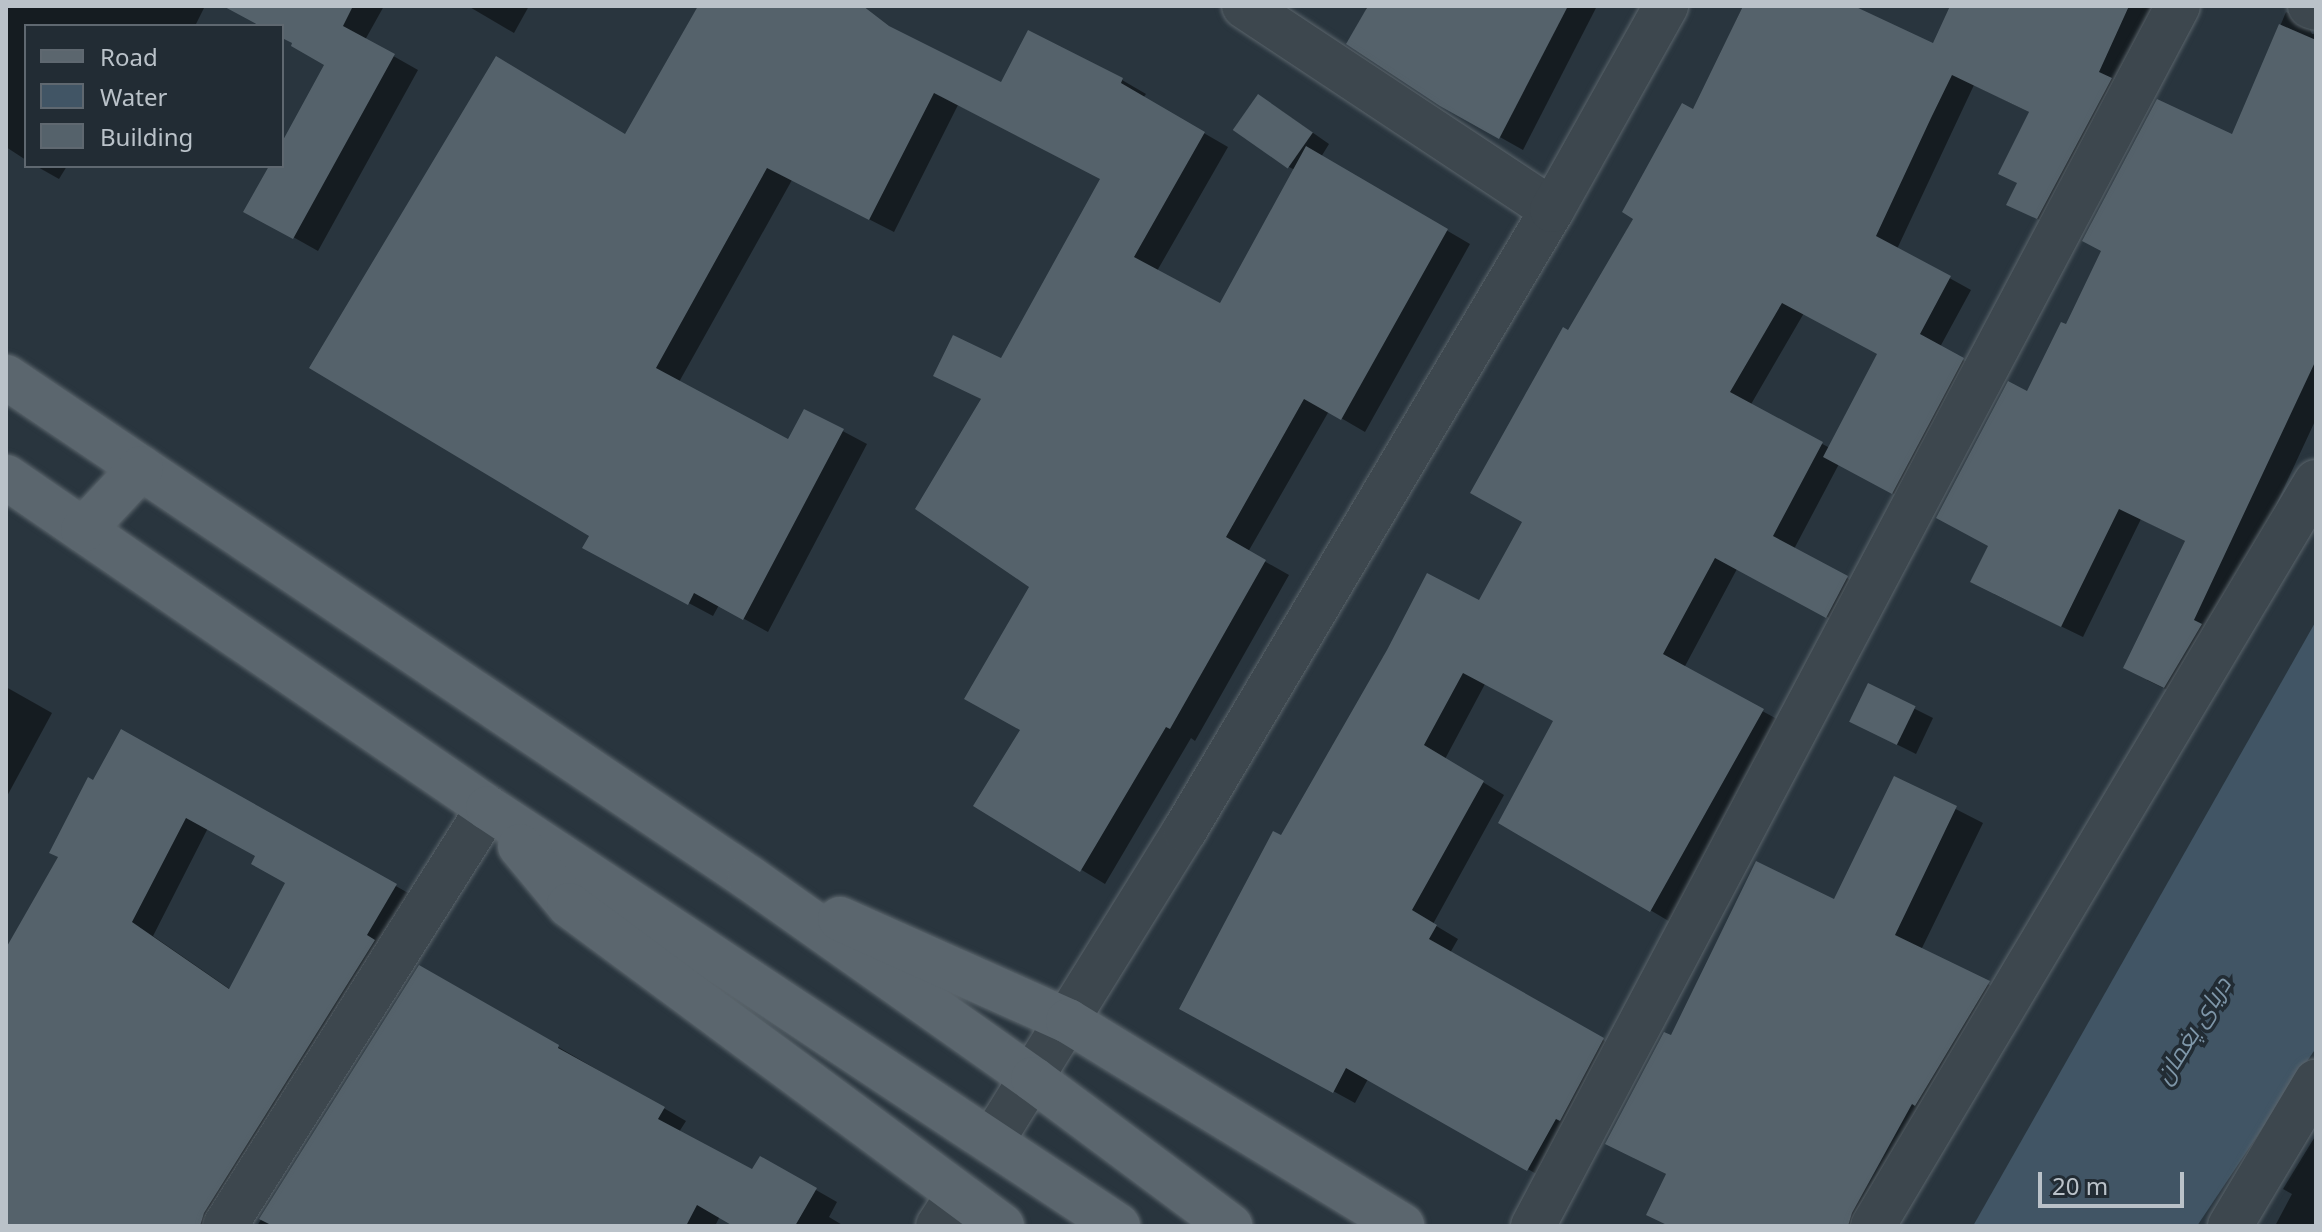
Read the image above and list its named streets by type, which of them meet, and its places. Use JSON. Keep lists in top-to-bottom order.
{
  "water": ["دریای پغمان"],
  "legend": ["Road", "Water", "Building"],
  "scale_bar": "20 m"
}
